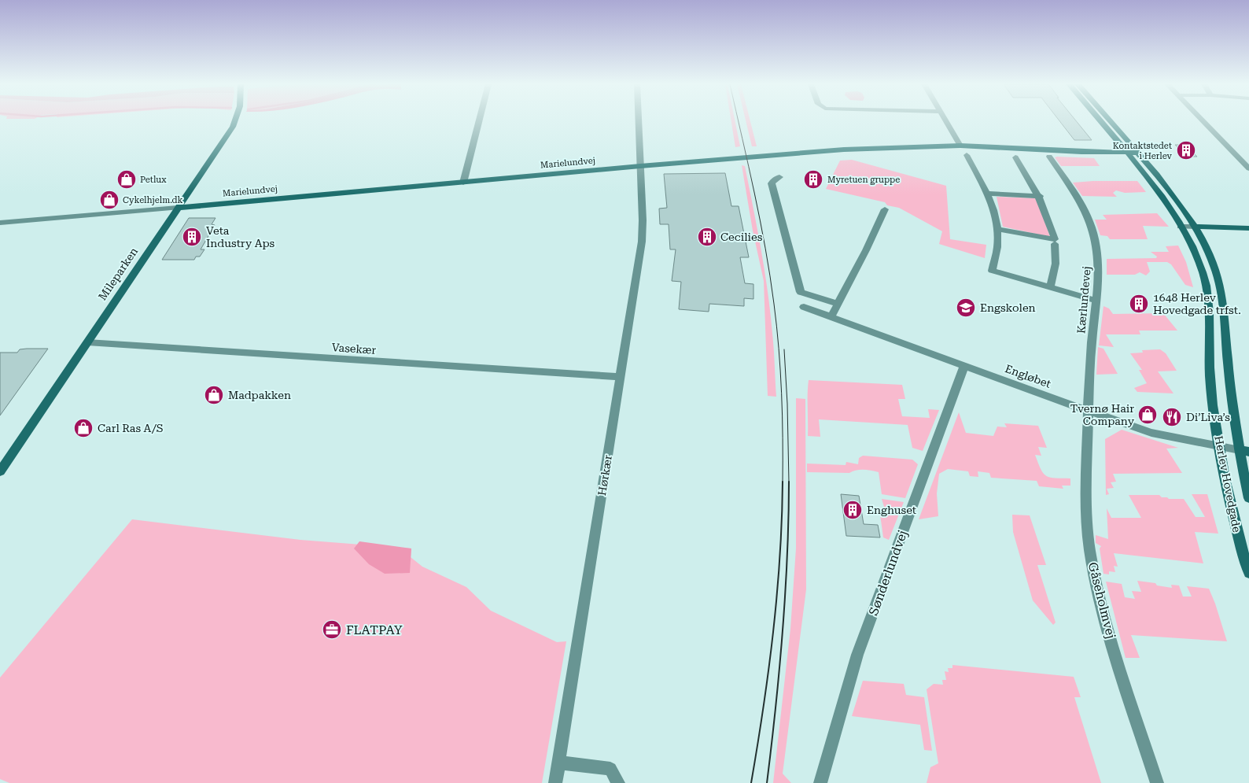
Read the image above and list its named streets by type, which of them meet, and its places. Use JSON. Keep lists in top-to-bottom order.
{
  "streets": {
    "street": [
      "Marielundvej",
      "Mileparken",
      "Kærlundevej",
      "Vasekær",
      "Engløbet",
      "Hørkær",
      "Herlev Hovedgade",
      "Sønderlundvej",
      "Gåseholmvej"
    ]
  },
  "crossings": [
    ["Marielundvej", "Mileparken"],
    ["Marielundvej", "Hørkær"],
    ["Marielundvej", "Herlev Hovedgade"],
    ["Mileparken", "Vasekær"],
    ["Kærlundevej", "Engløbet"],
    ["Kærlundevej", "Gåseholmvej"],
    ["Vasekær", "Hørkær"],
    ["Engløbet", "Herlev Hovedgade"],
    ["Engløbet", "Sønderlundvej"],
    ["Engløbet", "Gåseholmvej"]
  ],
  "places": {
    "building": [
      "Kontaktstedet i Herlev",
      "Myretuen gruppe",
      "Veta Industry Aps",
      "Cecilies",
      "1648 Herlev Hovedgade trfst.",
      "Enghuset"
    ],
    "shop": [
      "Petlux",
      "Cykelhjelm.dk",
      "Madpakken",
      "Tvernø Hair Company",
      "Carl Ras A/S"
    ],
    "school or university": ["Engskolen"],
    "restaurant": ["Di’Liva’s"],
    "office": ["FLATPAY"]
  }
}
